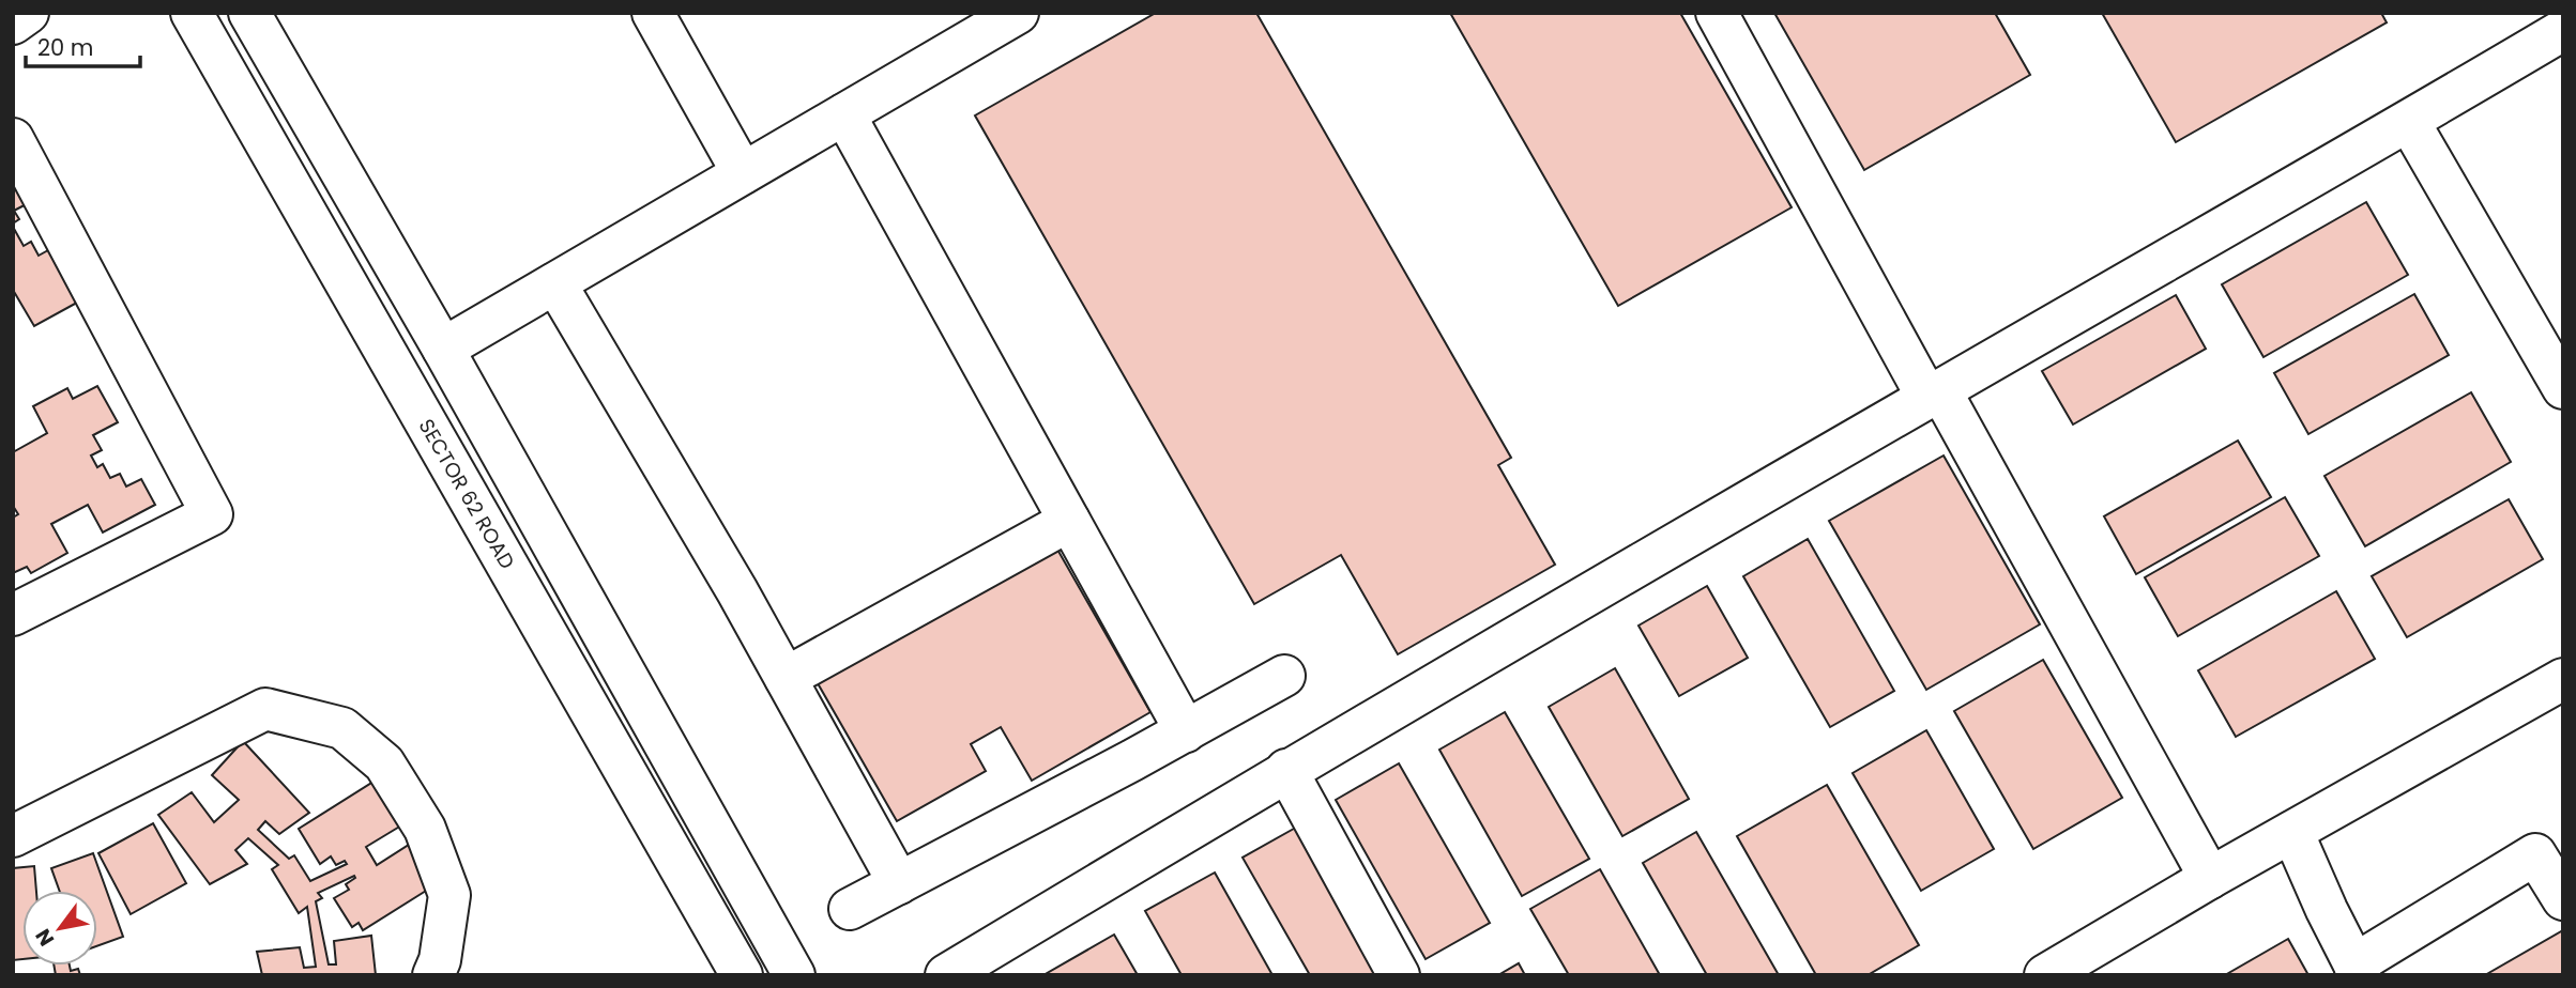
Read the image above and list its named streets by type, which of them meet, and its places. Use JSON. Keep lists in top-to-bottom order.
{
  "streets": {
    "street": ["SECTOR 62 ROAD"]
  },
  "scale_bar": "20 m",
  "north": "bottom left"
}
